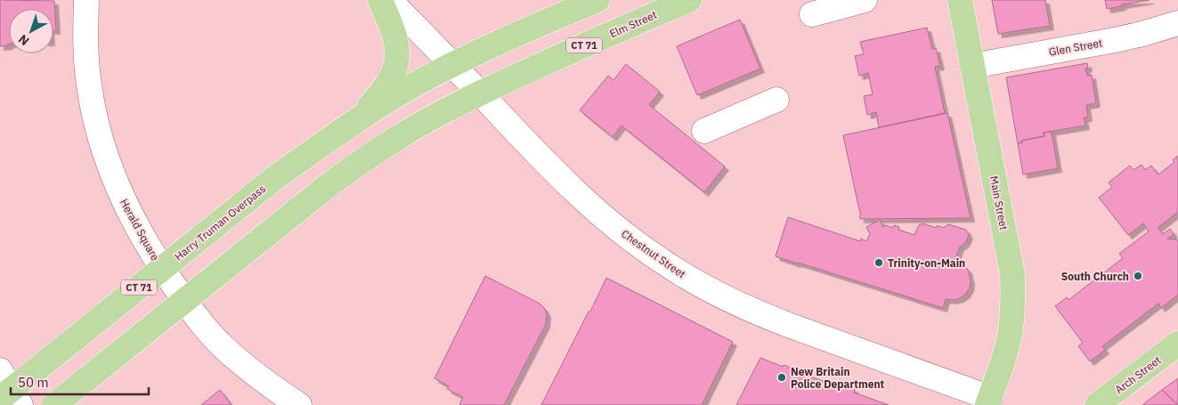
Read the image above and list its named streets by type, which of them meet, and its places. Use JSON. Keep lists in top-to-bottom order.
{
  "streets": {
    "main road": [
      "Elm Street",
      "CT 71",
      "Main Street",
      "Harry Truman Overpass",
      "Arch Street"
    ],
    "street": ["Glen Street", "Herald Square", "Chestnut Street"]
  },
  "crossings": [
    ["Elm Street", "CT 71"],
    ["Elm Street", "Chestnut Street"],
    ["CT 71", "Harry Truman Overpass"],
    ["CT 71", "Chestnut Street"],
    ["Glen Street", "Main Street"],
    ["Main Street", "Chestnut Street"],
    ["Harry Truman Overpass", "Chestnut Street"]
  ],
  "places": ["Trinity-on-Main", "South Church", "New Britain Police Department"],
  "scale_bar": "50 m",
  "north": "bottom left"
}
